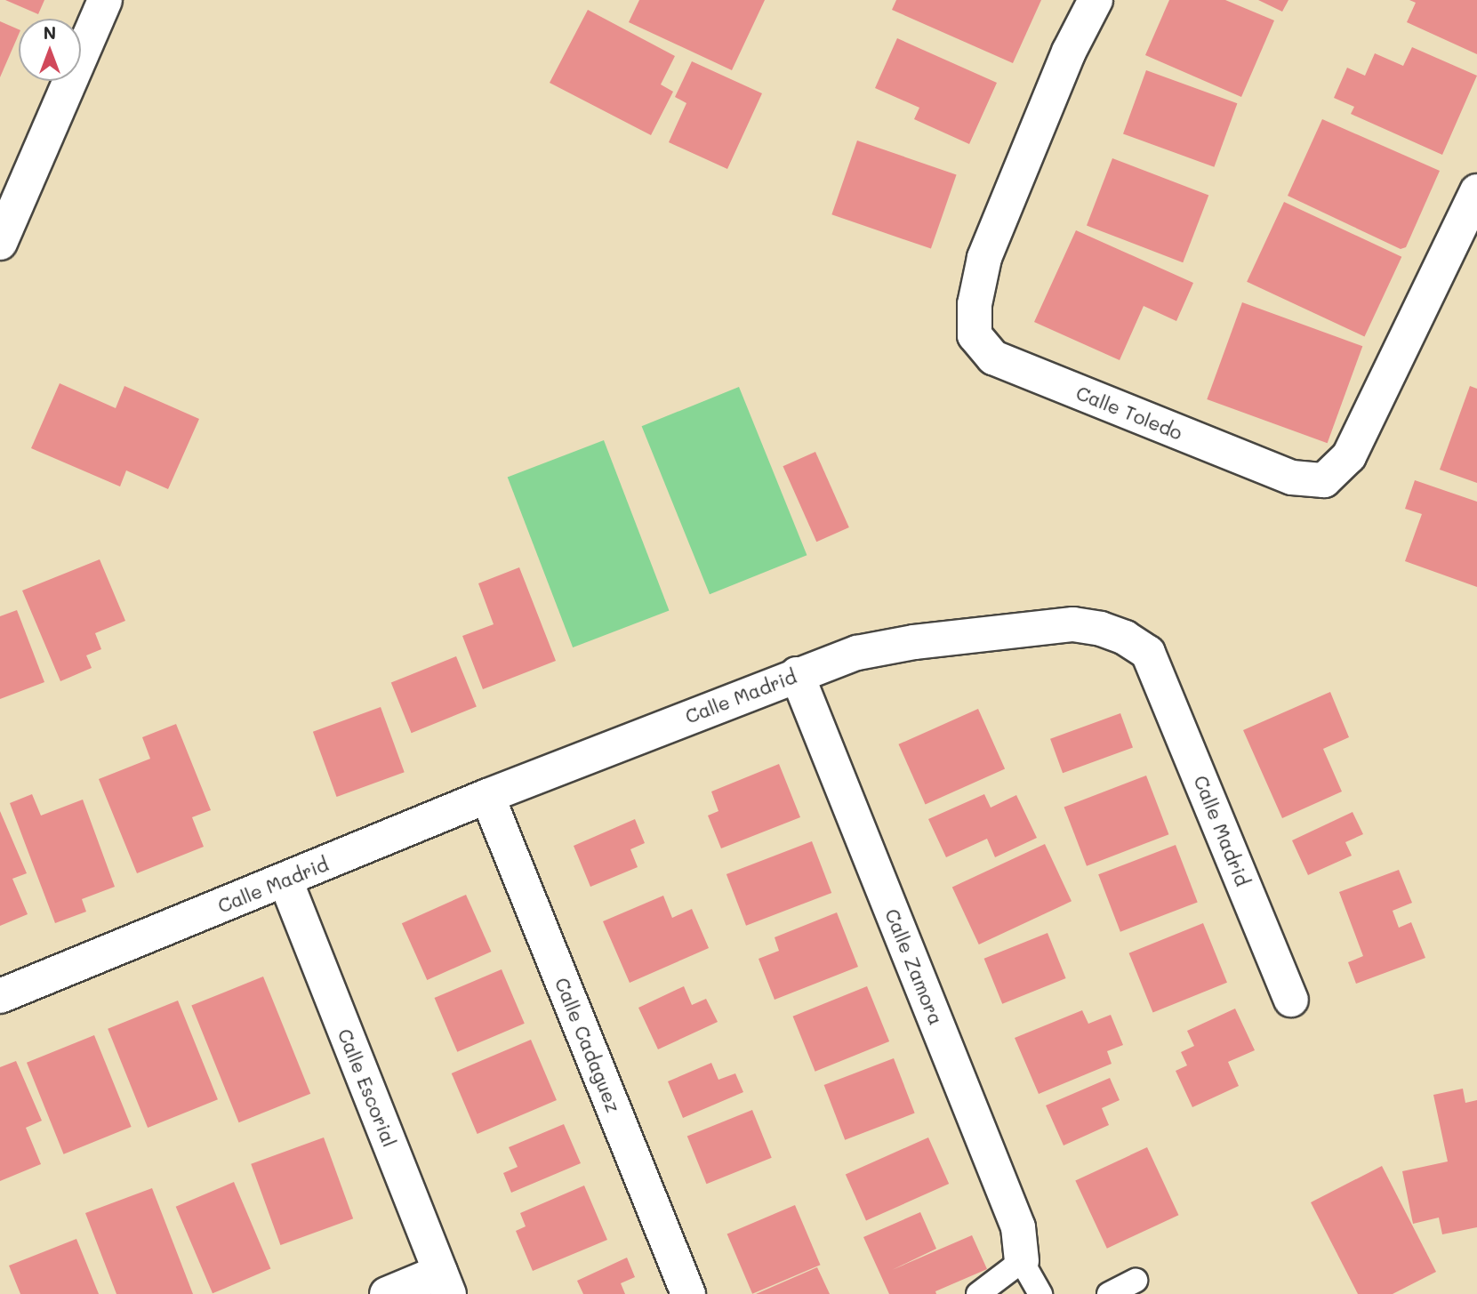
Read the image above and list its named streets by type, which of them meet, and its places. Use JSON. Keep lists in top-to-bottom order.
{
  "streets": {
    "street": [
      "Calle Toledo",
      "Calle Madrid",
      "Calle Zamora",
      "Calle Cadaguez",
      "Calle Escorial"
    ]
  },
  "crossings": [
    ["Calle Madrid", "Calle Zamora"],
    ["Calle Madrid", "Calle Cadaguez"],
    ["Calle Madrid", "Calle Escorial"]
  ],
  "north": "top"
}
